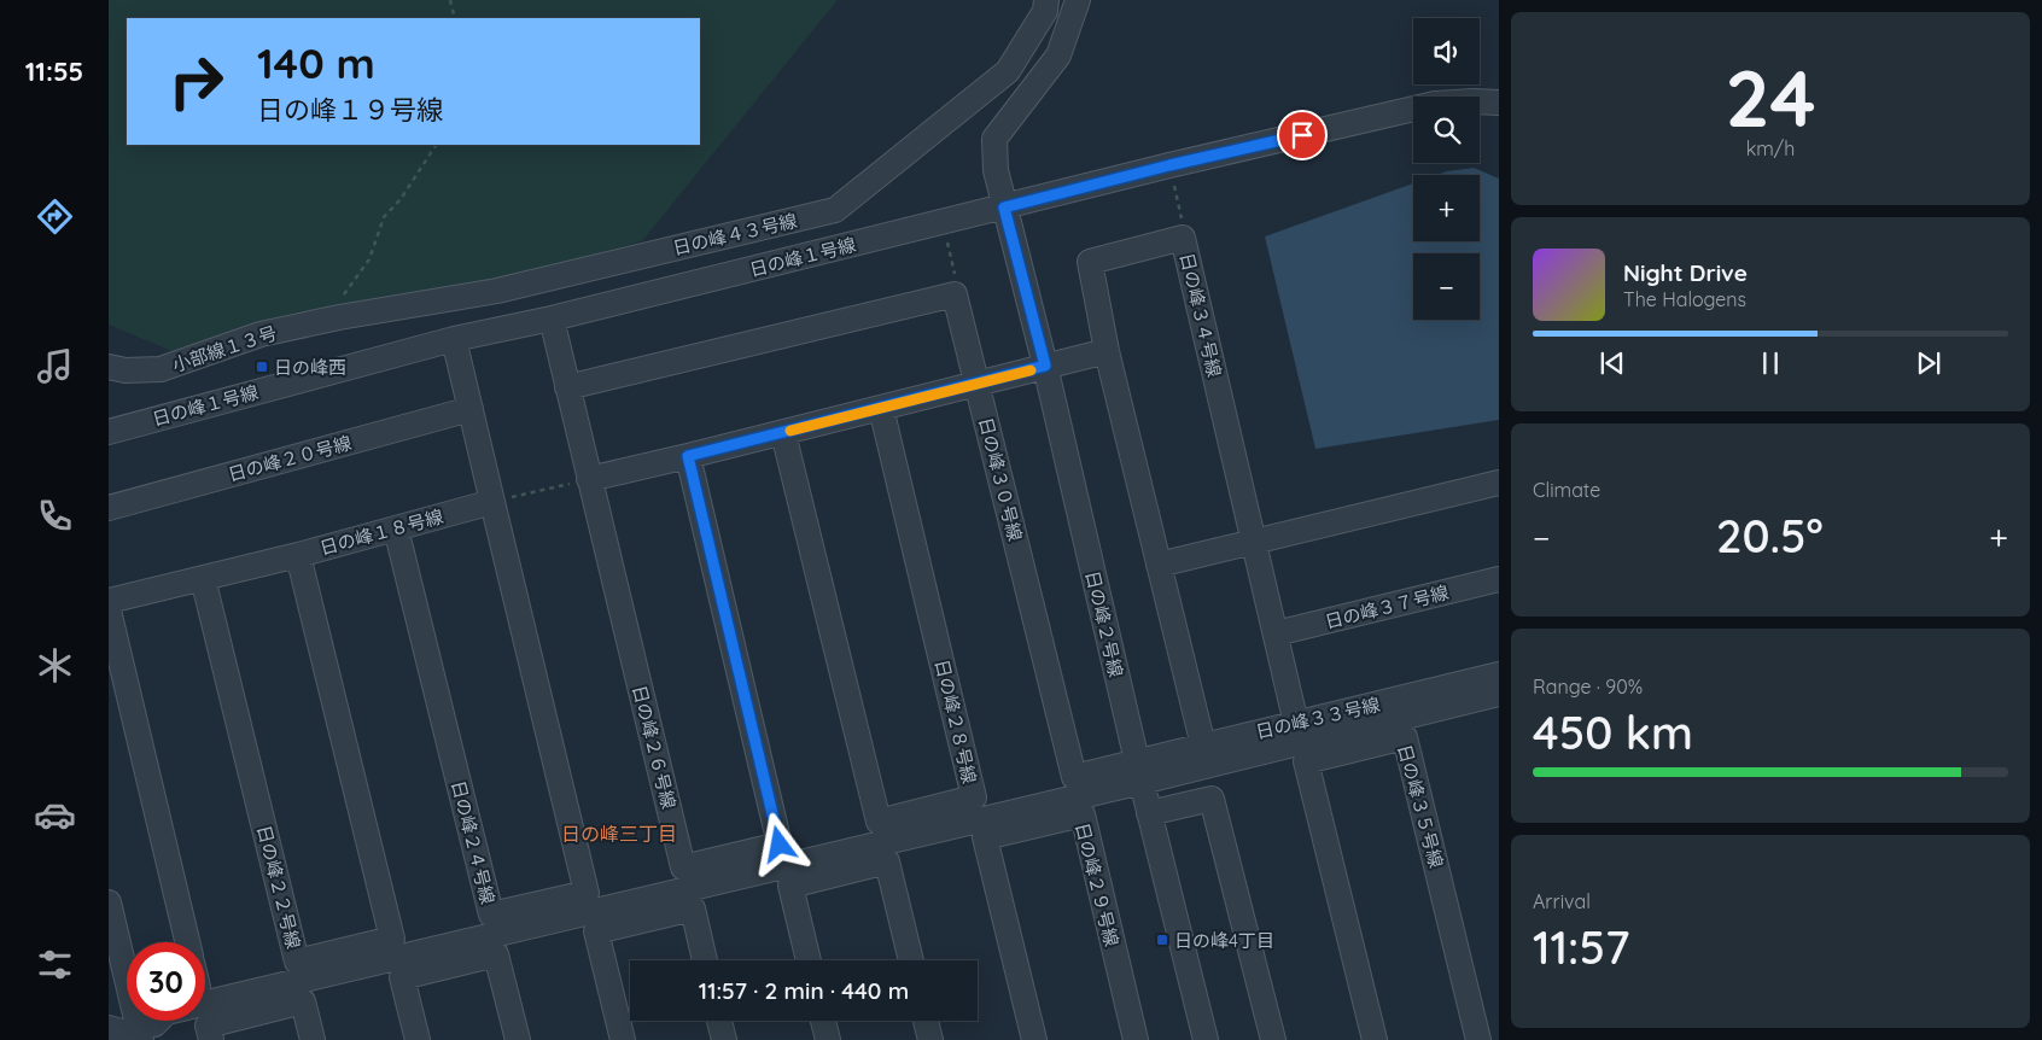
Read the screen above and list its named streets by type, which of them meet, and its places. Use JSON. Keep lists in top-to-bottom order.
{
  "streets": {
    "street": [
      "日の峰４３号線",
      "日の峰１号線",
      "日の峰３４号線",
      "小部線１３号",
      "日の峰２０号線",
      "日の峰３０号線",
      "日の峰１８号線",
      "日の峰３７号線",
      "日の峰２号線",
      "日の峰３３号線",
      "日の峰２８号線",
      "日の峰２６号線",
      "日の峰３５号線",
      "日の峰２４号線",
      "日の峰２９号線",
      "日の峰２２号線"
    ]
  },
  "crossings": [
    ["日の峰４３号線", "小部線１３号"],
    ["日の峰１号線", "日の峰２号線"],
    ["日の峰１号線", "日の峰２６号線"],
    ["日の峰３４号線", "日の峰３７号線"],
    ["日の峰３４号線", "日の峰３３号線"],
    ["日の峰３０号線", "日の峰２号線"],
    ["日の峰３０号線", "日の峰３３号線"],
    ["日の峰１８号線", "日の峰２４号線"],
    ["日の峰１８号線", "日の峰２２号線"],
    ["日の峰２号線", "日の峰３３号線"]
  ],
  "districts": ["日の峰三丁目"],
  "places": {
    "transit": ["日の峰西", "日の峰4丁目"]
  },
  "page": {
    "tabs": "11:55",
    "tile": [
      ["24", "km/h"],
      "Climate",
      ["Range · 90%", "450 km"],
      ["Arrival", "11:57"]
    ],
    "map_buttons": ["+", "−"],
    "turn": ["140 m", "日の峰１９号線"],
    "song": ["Night Drive", "The Halogens"],
    "heat": ["−", "20.5°", "+"],
    "limit": "30",
    "trip": "11:57 · 2 min · 440 m"
  }
}
